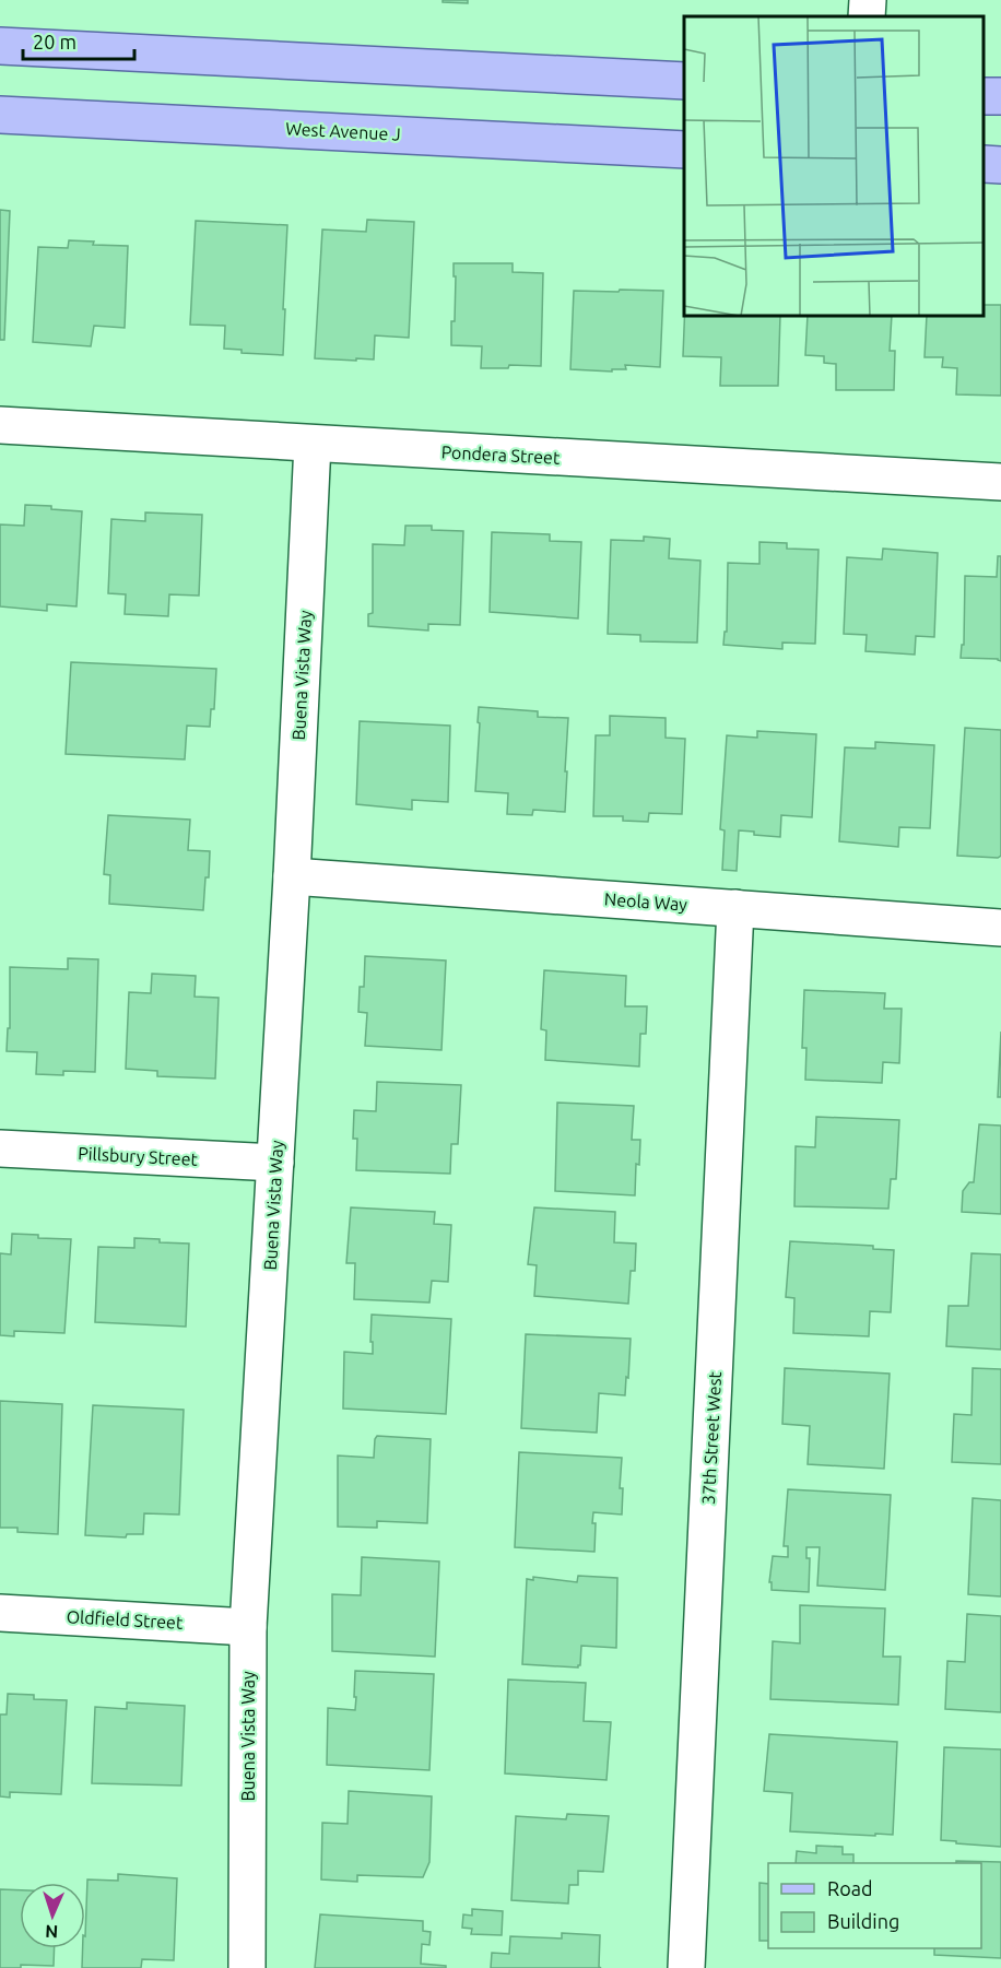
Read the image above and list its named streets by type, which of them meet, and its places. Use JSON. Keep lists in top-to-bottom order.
{
  "streets": {
    "main road": ["West Avenue J"],
    "street": [
      "Pondera Street",
      "Buena Vista Way",
      "Neola Way",
      "Pillsbury Street",
      "37th Street West",
      "Oldfield Street"
    ]
  },
  "crossings": [
    ["Pondera Street", "Buena Vista Way"],
    ["Buena Vista Way", "Neola Way"],
    ["Buena Vista Way", "Pillsbury Street"],
    ["Buena Vista Way", "Oldfield Street"],
    ["Neola Way", "37th Street West"]
  ],
  "legend": ["Road", "Building"],
  "scale_bar": "20 m",
  "north": "bottom"
}
